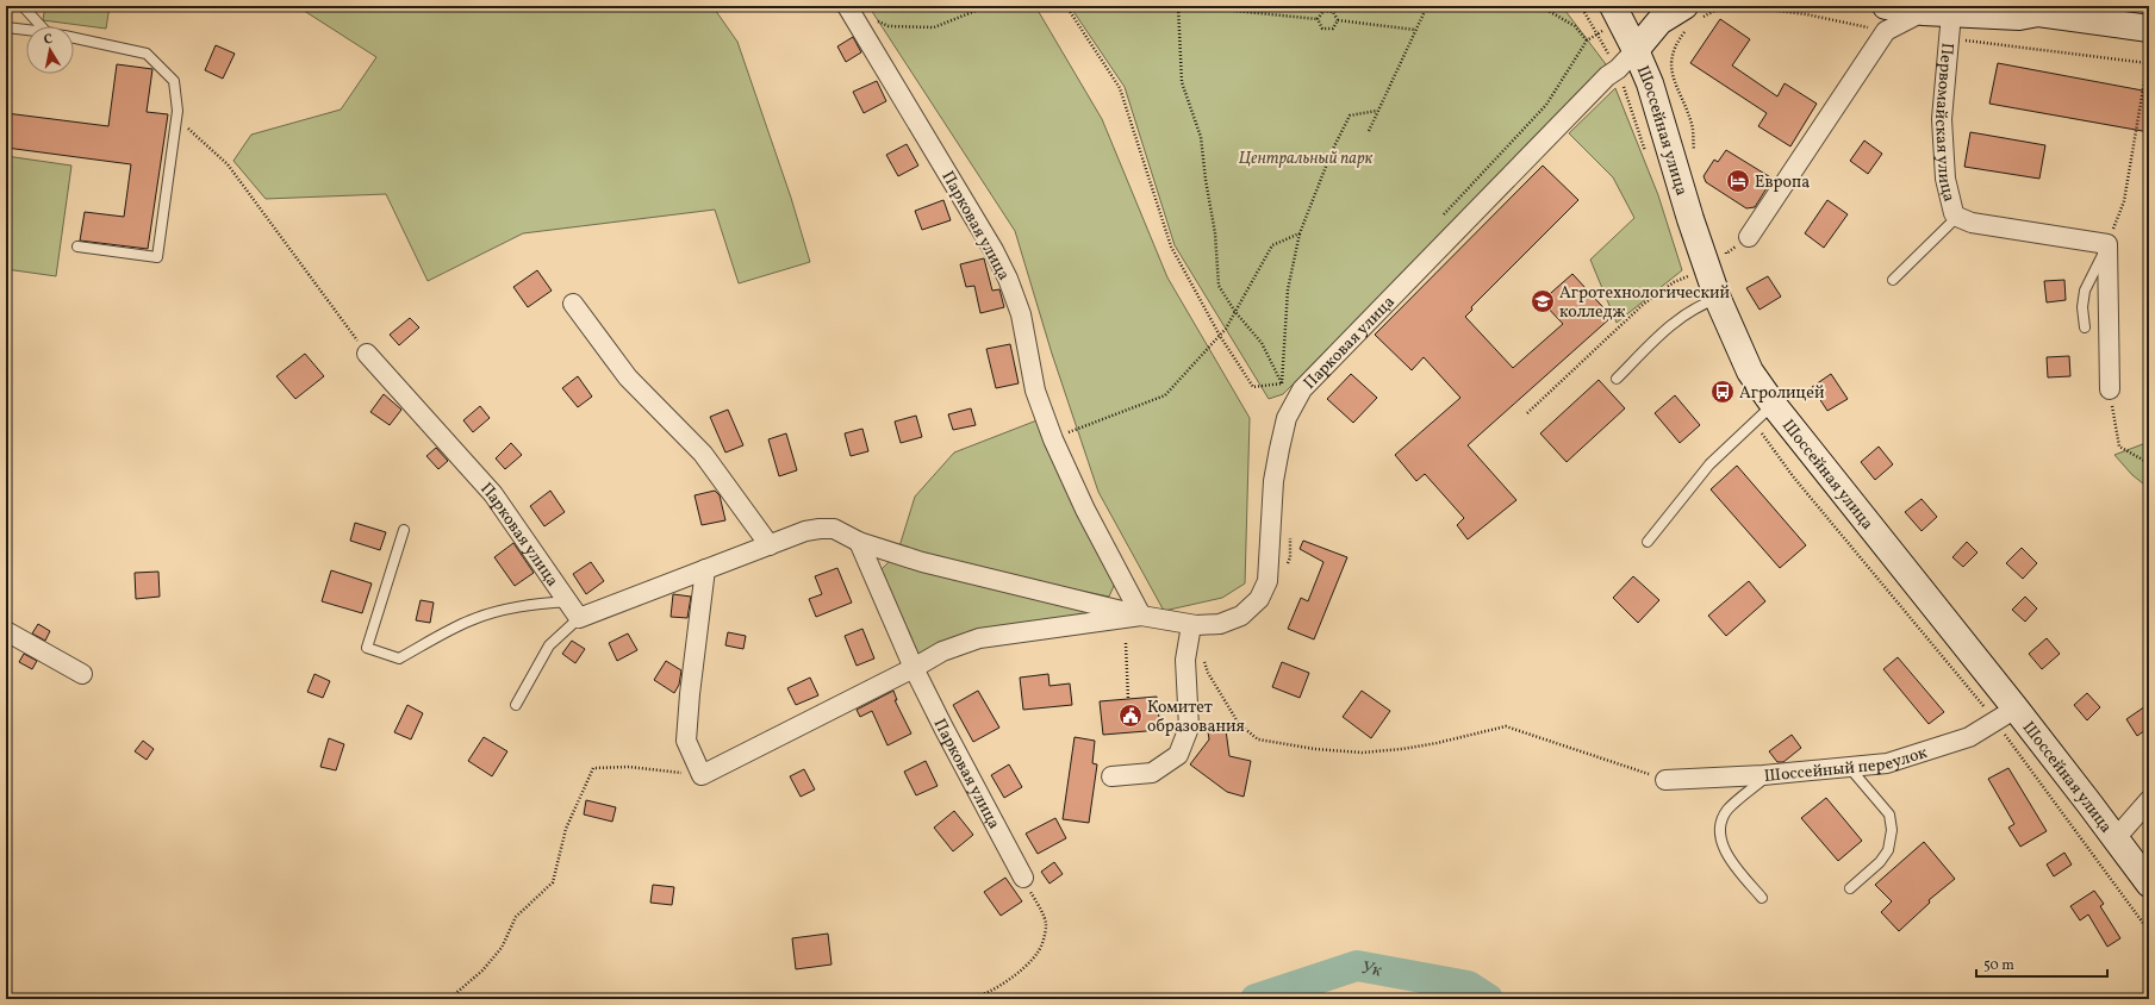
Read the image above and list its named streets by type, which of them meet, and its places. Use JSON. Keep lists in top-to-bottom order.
{
  "streets": {
    "main road": ["Шоссейная улица"],
    "street": ["Первомайская улица", "Парковая улица", "Шоссейный переулок"]
  },
  "crossings": [
    ["Шоссейная улица", "Парковая улица"],
    ["Шоссейная улица", "Шоссейный переулок"]
  ],
  "water": ["Ук"],
  "parks": ["Центральный парк"],
  "places": {
    "hotel": ["Европа"],
    "school or university": ["Агротехнологический колледж"],
    "bus stop": ["Агролицей"],
    "public building": ["Комитет образования"]
  },
  "scale_bar": "50 m",
  "north": "top"
}
